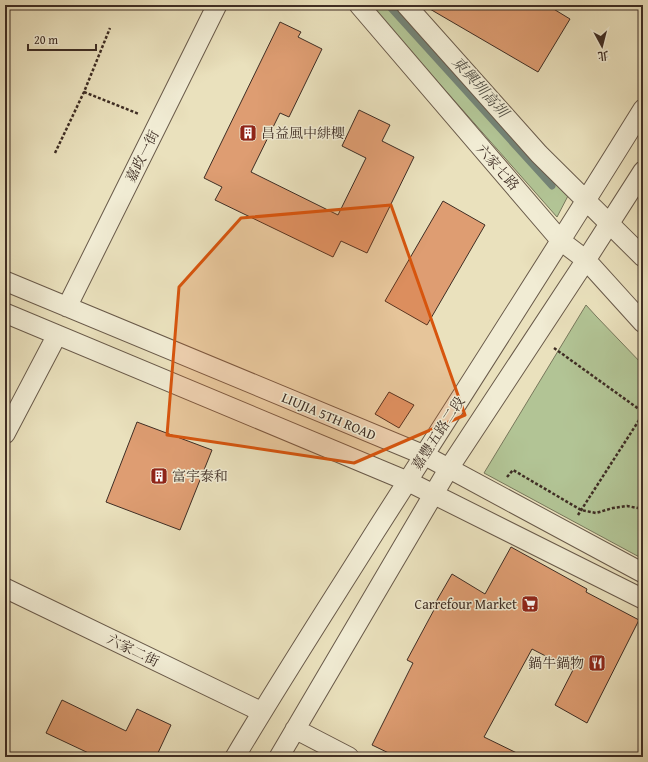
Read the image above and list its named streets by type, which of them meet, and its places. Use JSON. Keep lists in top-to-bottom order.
{
  "streets": {
    "street": [
      "嘉政一街",
      "六家七路",
      "LIUJIA 5TH ROAD",
      "嘉豐五路二段",
      "六家二街"
    ]
  },
  "crossings": [
    ["嘉政一街", "LIUJIA 5TH ROAD"],
    ["六家七路", "嘉豐五路二段"],
    ["LIUJIA 5TH ROAD", "嘉豐五路二段"],
    ["嘉豐五路二段", "六家二街"]
  ],
  "water": ["東興圳高圳"],
  "places": {
    "building": ["昌益風中緋櫻", "富宇泰和"],
    "supermarket": ["Carrefour Market"],
    "restaurant": ["鍋牛鍋物"]
  },
  "scale_bar": "20 m",
  "north": "bottom"
}
